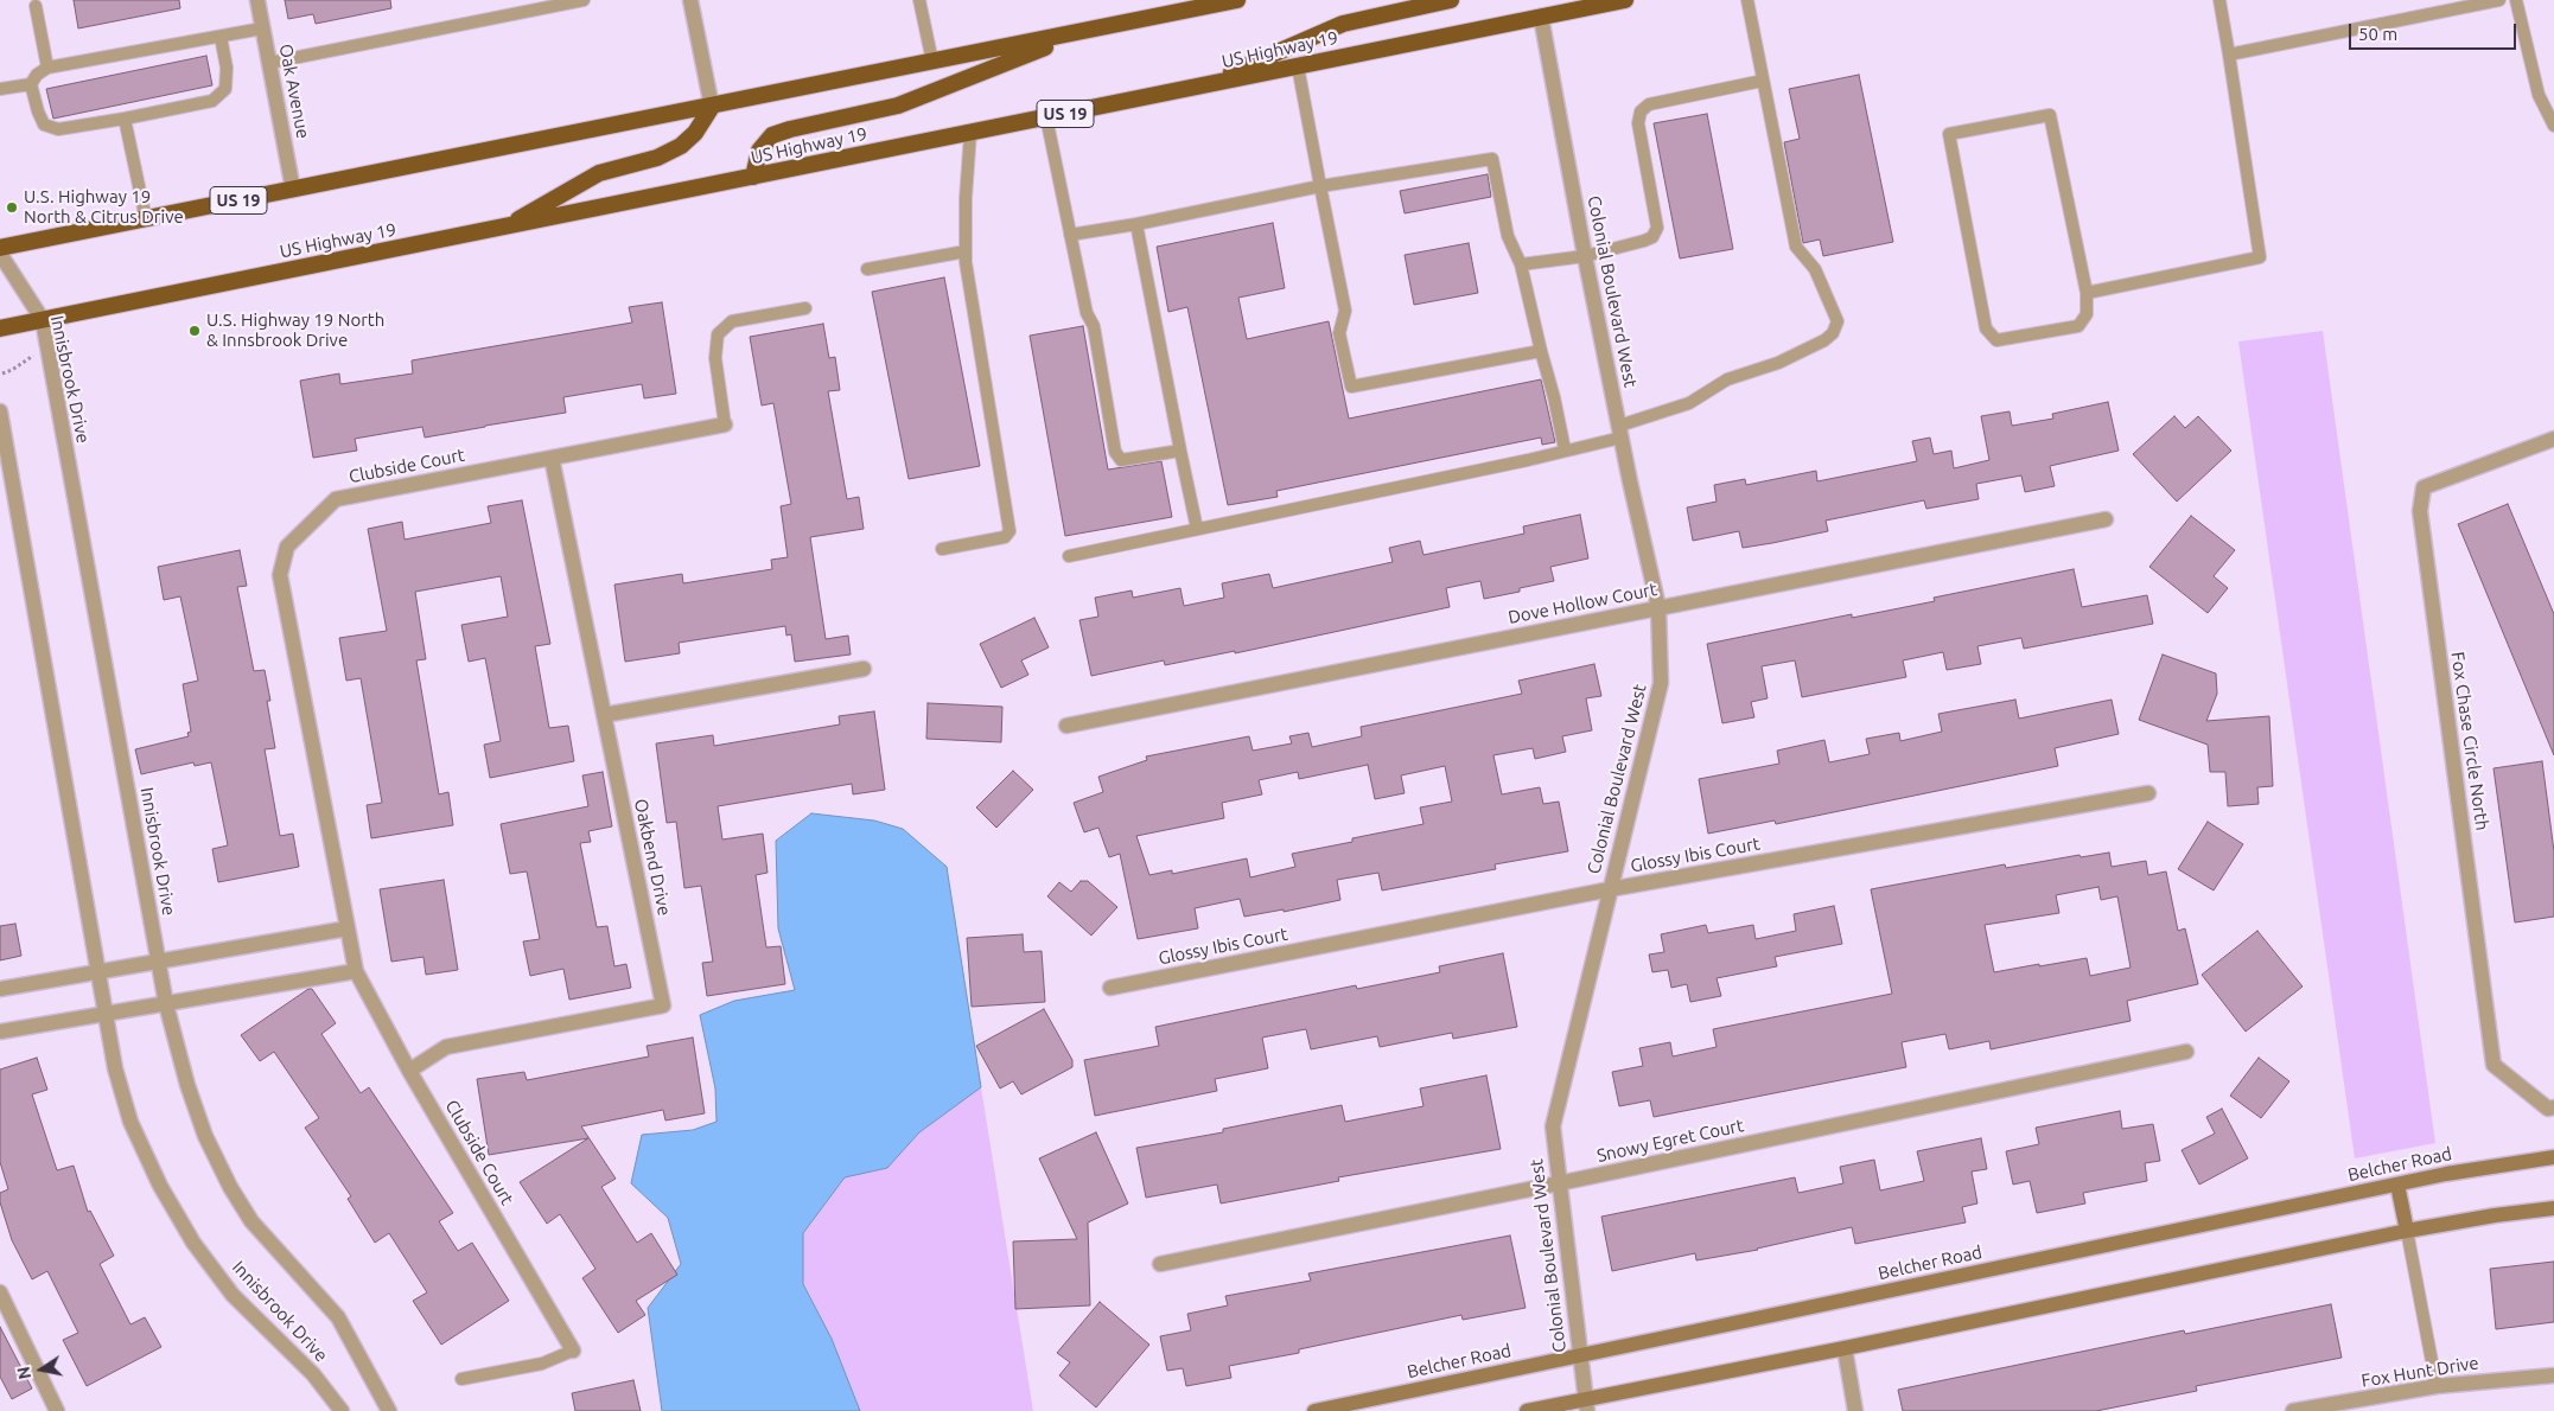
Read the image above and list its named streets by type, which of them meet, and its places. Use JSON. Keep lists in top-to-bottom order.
{
  "streets": {
    "highway": ["US Highway 19", "US 19"],
    "main road": ["Belcher Road"],
    "street": [
      "Oak Avenue",
      "Colonial Boulevard West",
      "Innisbrook Drive",
      "Clubside Court",
      "Dove Hollow Court",
      "Fox Chase Circle North",
      "Glossy Ibis Court",
      "Oakbend Drive",
      "Snowy Egret Court",
      "Fox Hunt Drive"
    ]
  },
  "crossings": [
    ["US Highway 19", "Colonial Boulevard West"],
    ["US Highway 19", "Innisbrook Drive"],
    ["Oak Avenue", "US 19"],
    ["Colonial Boulevard West", "Dove Hollow Court"],
    ["Colonial Boulevard West", "Glossy Ibis Court"],
    ["Colonial Boulevard West", "Snowy Egret Court"],
    ["Colonial Boulevard West", "Belcher Road"],
    ["Clubside Court", "Oakbend Drive"]
  ],
  "places": ["U.S. Highway 19 North & Citrus Drive", "U.S. Highway 19 North & Innsbrook Drive"],
  "scale_bar": "50 m",
  "north": "left"
}
